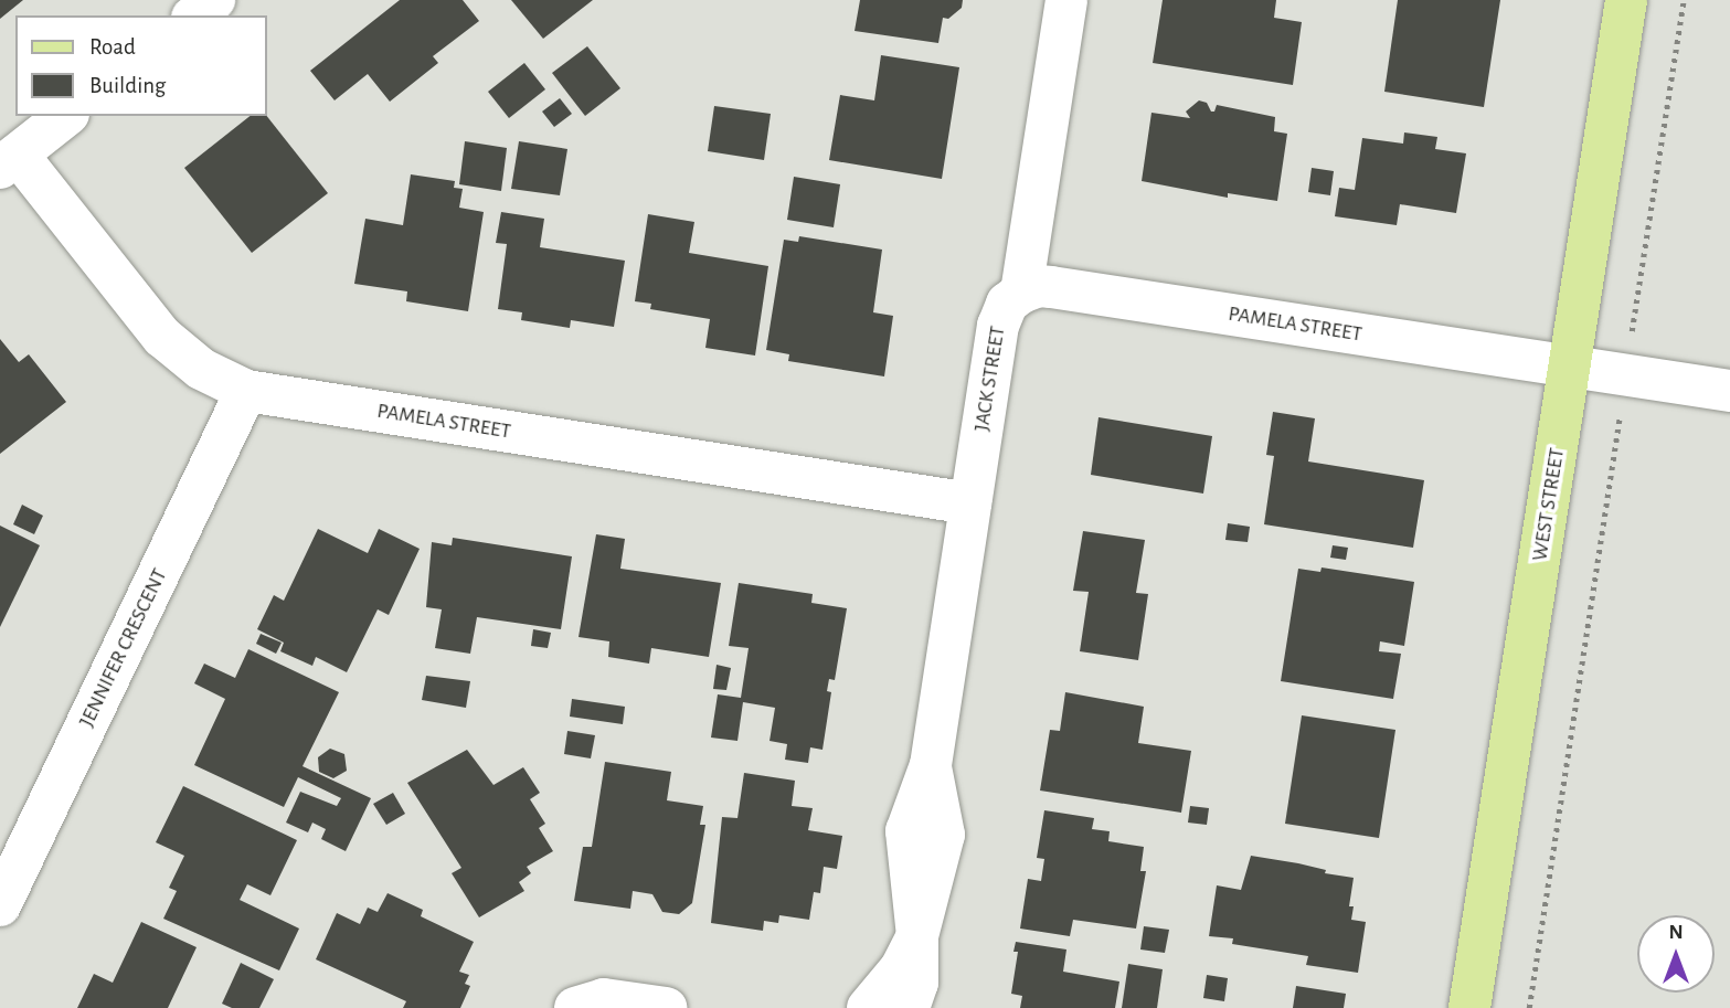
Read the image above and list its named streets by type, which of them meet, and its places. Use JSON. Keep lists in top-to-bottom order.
{
  "streets": {
    "main road": ["WEST STREET"],
    "street": ["PAMELA STREET", "JACK STREET", "JENNIFER CRESCENT"]
  },
  "crossings": [
    ["PAMELA STREET", "JACK STREET"],
    ["PAMELA STREET", "WEST STREET"],
    ["PAMELA STREET", "JENNIFER CRESCENT"]
  ],
  "legend": ["Road", "Building"],
  "north": "top"
}
